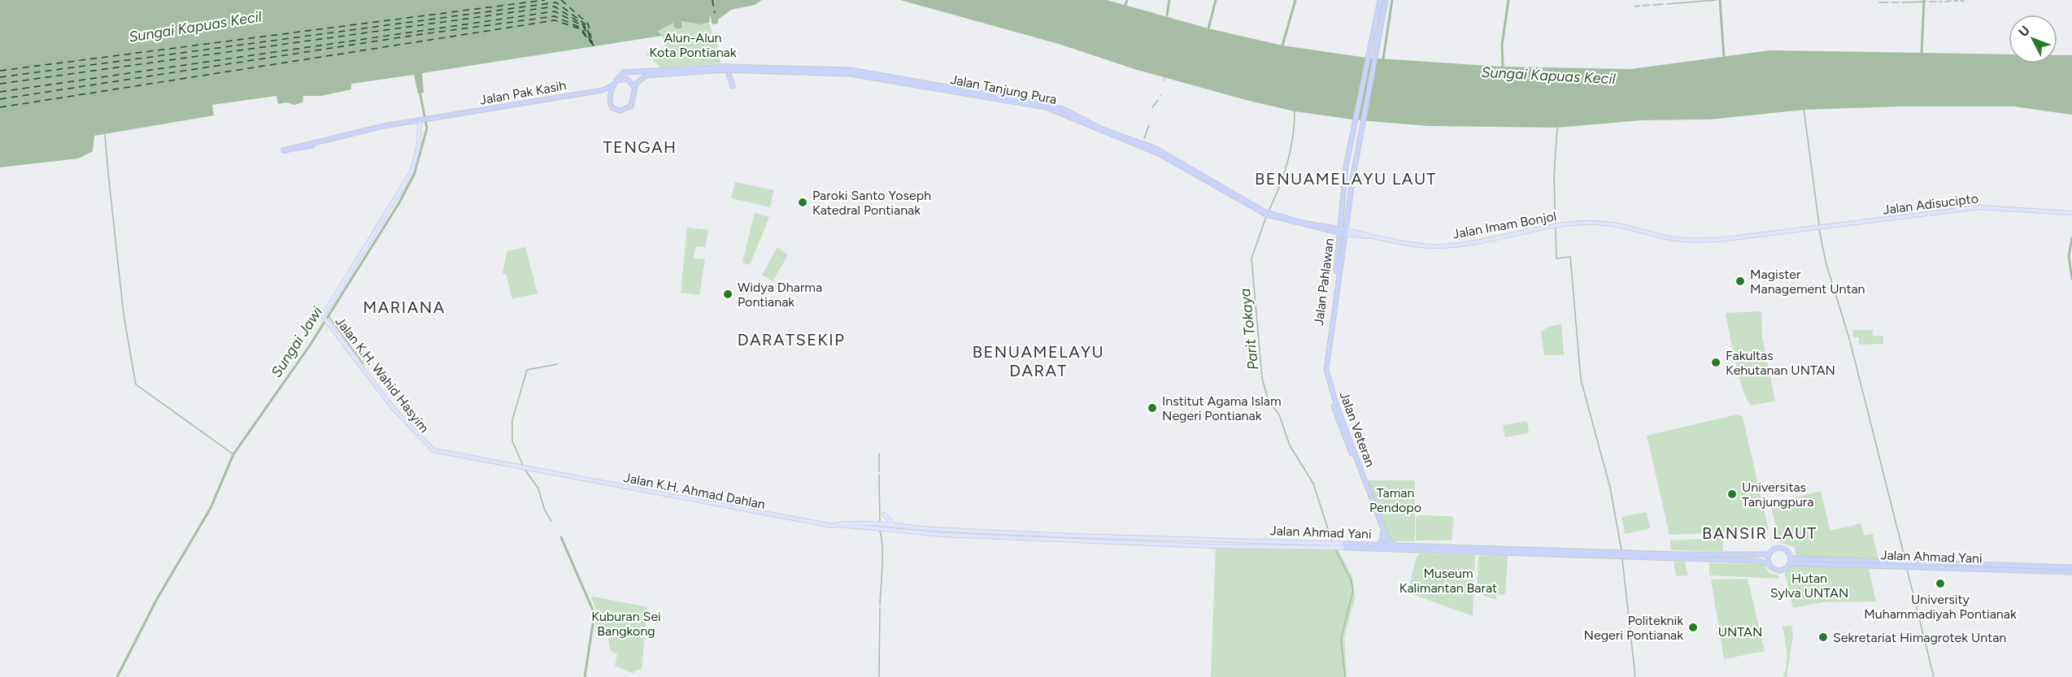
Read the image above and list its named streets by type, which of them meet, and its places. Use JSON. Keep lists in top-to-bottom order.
{
  "streets": {
    "highway": [
      "Jalan Tanjung Pura",
      "Jalan Pak Kasih",
      "Jalan Pahlawan",
      "Jalan Veteran",
      "Jalan Ahmad Yani"
    ],
    "main road": [
      "Jalan Adisucipto",
      "Jalan Imam Bonjol",
      "Jalan K.H. Wahid Hasyim",
      "Jalan K.H. Ahmad Dahlan"
    ]
  },
  "crossings": [
    ["Jalan Tanjung Pura", "Jalan Pak Kasih"],
    ["Jalan Tanjung Pura", "Jalan Imam Bonjol"],
    ["Jalan Tanjung Pura", "Jalan Pahlawan"],
    ["Jalan Pak Kasih", "Jalan K.H. Wahid Hasyim"],
    ["Jalan Adisucipto", "Jalan Imam Bonjol"],
    ["Jalan Imam Bonjol", "Jalan Pahlawan"],
    ["Jalan Pahlawan", "Jalan Veteran"],
    ["Jalan K.H. Wahid Hasyim", "Jalan K.H. Ahmad Dahlan"],
    ["Jalan Veteran", "Jalan Ahmad Yani"],
    ["Jalan K.H. Ahmad Dahlan", "Jalan Ahmad Yani"]
  ],
  "districts": [
    "TENGAH",
    "BENUAMELAYU LAUT",
    "MARIANA",
    "DARATSEKIP",
    "BENUAMELAYU DARAT",
    "BANSIR LAUT"
  ],
  "water": ["Sungai Kapuas Kecil", "Parit Tokaya", "Sungai Jawi"],
  "parks": [
    "Alun-Alun Kota Pontianak",
    "Taman Pendopo",
    "Museum Kalimantan Barat",
    "Hutan Sylva UNTAN",
    "Kuburan Sei Bangkong",
    "UNTAN"
  ],
  "places": [
    "Paroki Santo Yoseph Katedral Pontianak",
    "Magister Management Untan",
    "Widya Dharma Pontianak",
    "Fakultas Kehutanan UNTAN",
    "Institut Agama Islam Negeri Pontianak",
    "Universitas Tanjungpura",
    "University Muhammadiyah Pontianak",
    "Politeknik Negeri Pontianak",
    "Sekretariat Himagrotek Untan"
  ],
  "north": "top left"
}
